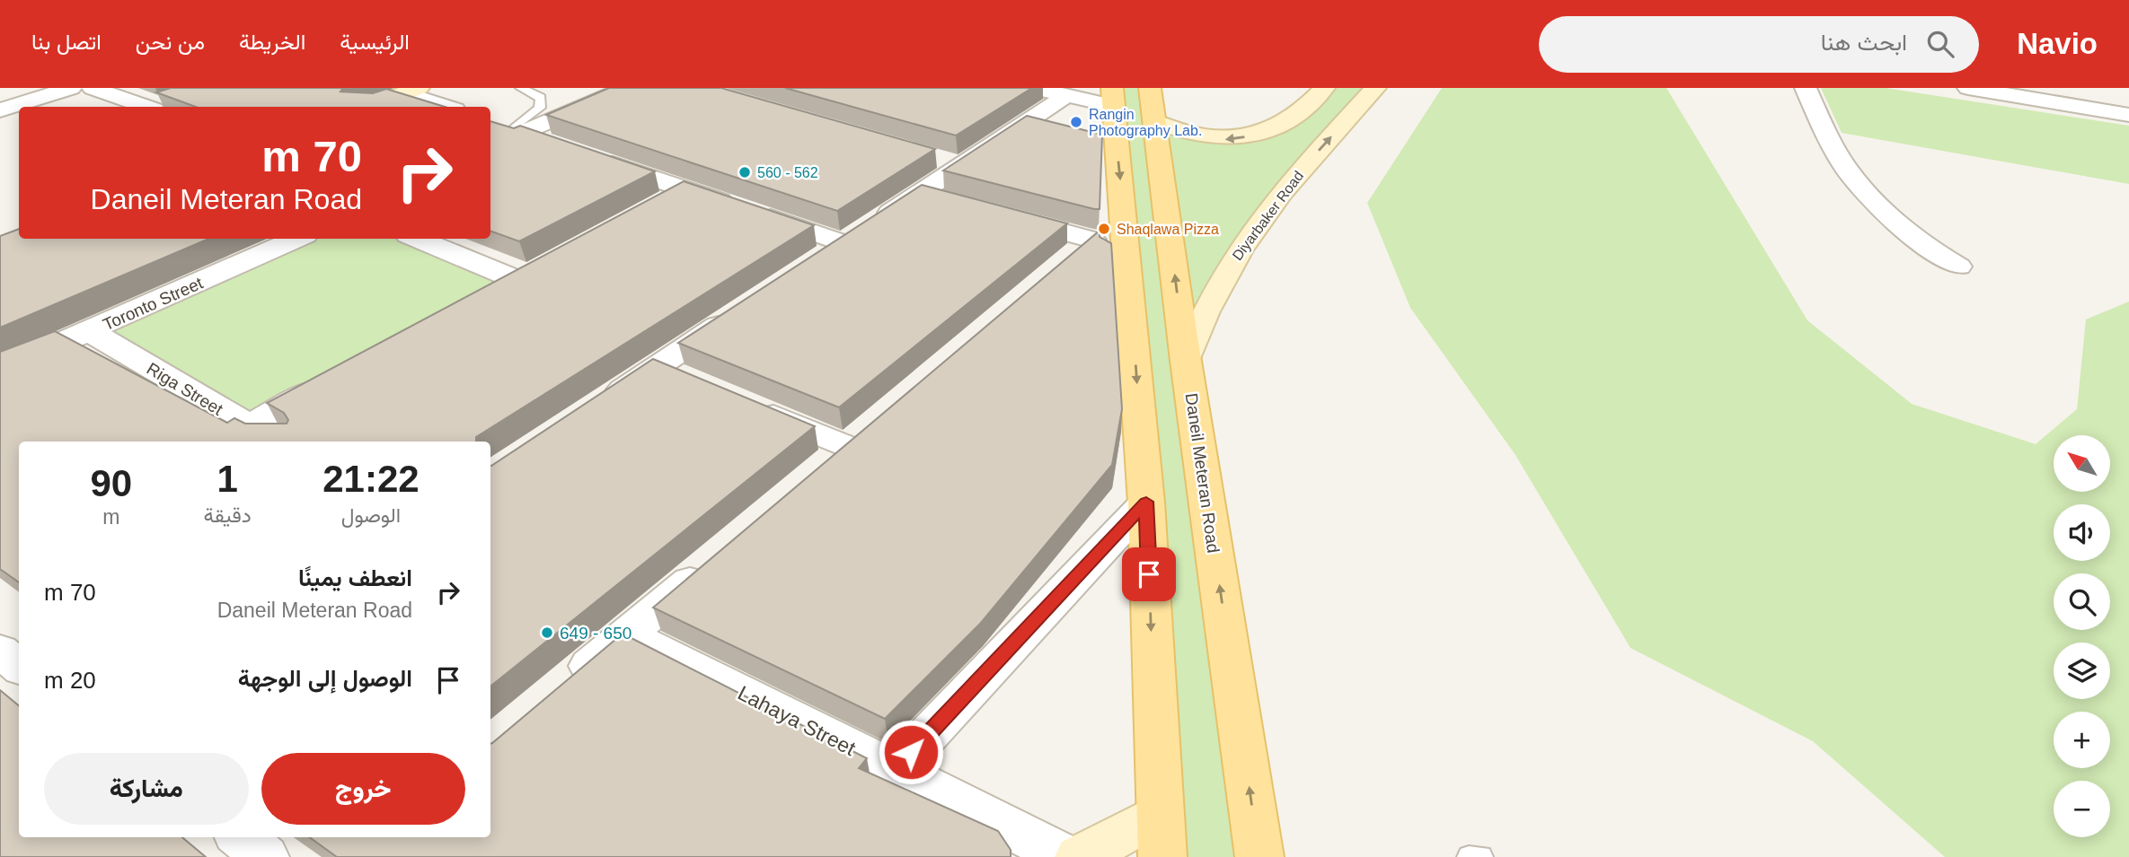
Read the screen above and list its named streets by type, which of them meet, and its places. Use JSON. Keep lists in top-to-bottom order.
{
  "streets": {
    "main road": ["Diyarbaker Road", "Daneil Meteran Road"],
    "street": ["Toronto Street", "Riga Street", "Lahaya Street"]
  },
  "crossings": [
    ["Diyarbaker Road", "Daneil Meteran Road"],
    ["Toronto Street", "Riga Street"]
  ],
  "one_way": ["Diyarbaker Road"],
  "places": [
    "Rangin Photography Lab.",
    "560 - 562",
    "Shaqlawa Pizza",
    "649 - 650"
  ],
  "north": "top left",
  "page": {
    "header": "Navio",
    "search": "ابحث هنا",
    "nav": [
      "الرئيسية",
      "الخريطة",
      "من نحن",
      "اتصل بنا"
    ],
    "turn": ["70 m", "Daneil Meteran Road"],
    "map_buttons": ["+", "−"],
    "eta": [
      "21:22",
      "الوصول",
      "1",
      "دقيقة",
      "90",
      "m"
    ],
    "list": [
      {
        "name": "انعطف يمينًا",
        "note": "Daneil Meteran Road",
        "value": "70 m"
      },
      {
        "name": "الوصول إلى الوجهة",
        "value": "20 m"
      }
    ],
    "buttons": ["خروج", "مشاركة"]
  }
}
